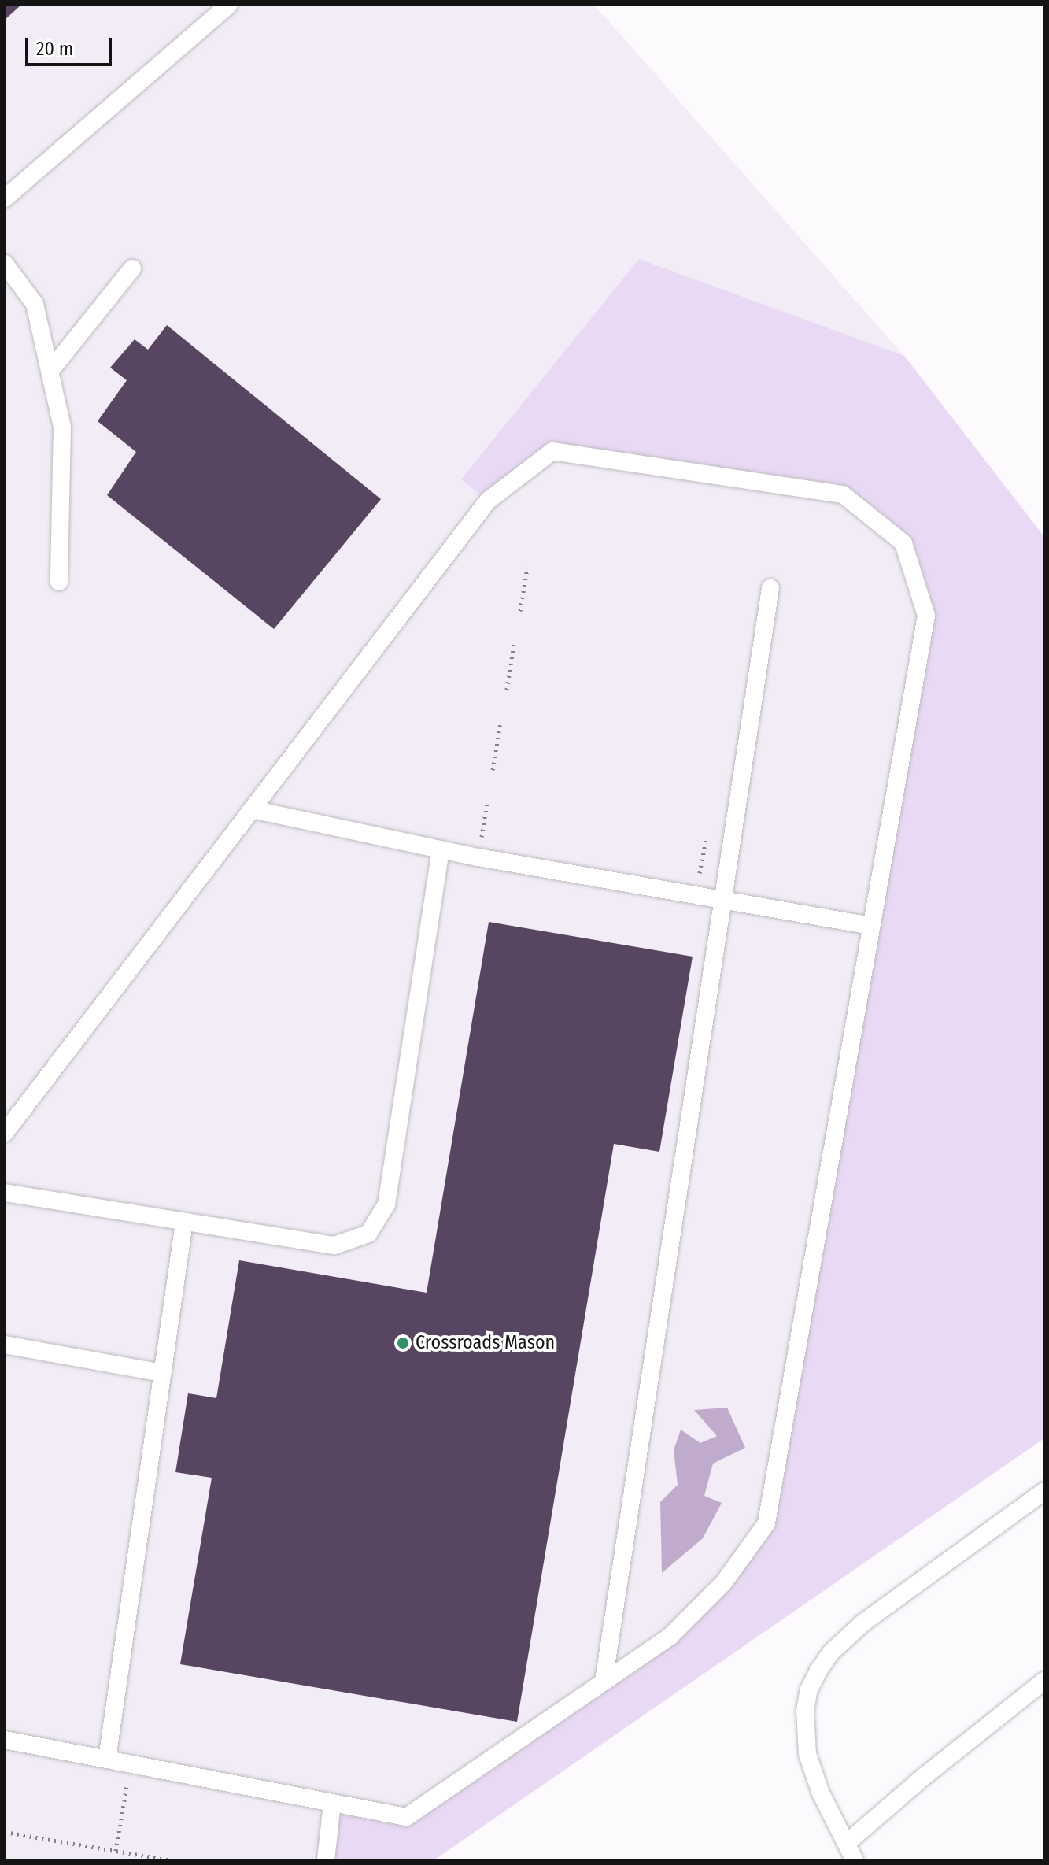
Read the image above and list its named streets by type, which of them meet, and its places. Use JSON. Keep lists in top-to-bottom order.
{
  "places": ["Crossroads Mason"],
  "scale_bar": "20 m"
}
